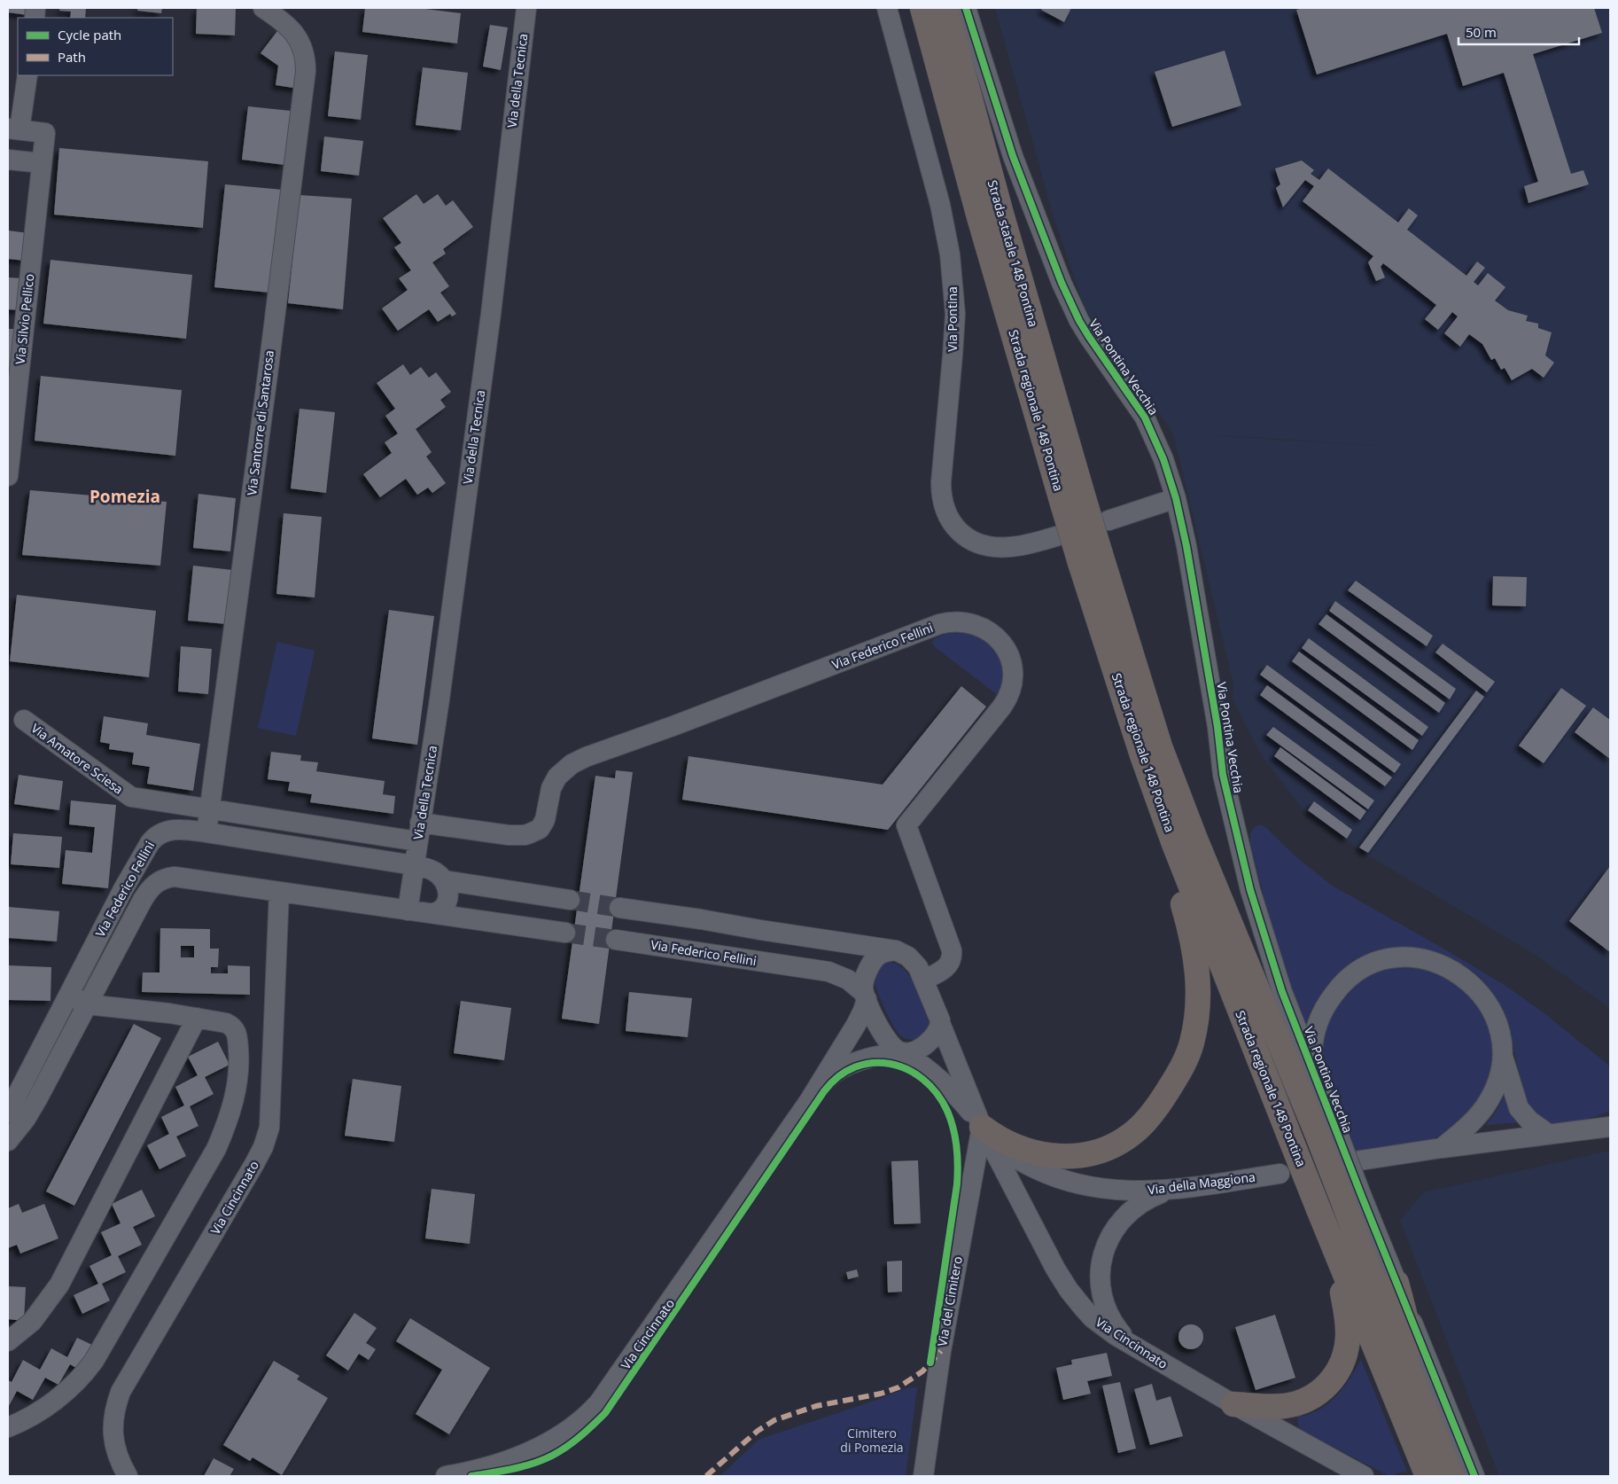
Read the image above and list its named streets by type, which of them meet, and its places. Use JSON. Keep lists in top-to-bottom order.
{
  "streets": {
    "highway": ["Strada statale 148 Pontina", "Strada regionale 148 Pontina"],
    "street": [
      "Via della Tecnica",
      "Via Silvio Pellico",
      "Via Pontina",
      "Via Pontina Vecchia",
      "Via Santorre di Santarosa",
      "Via Federico Fellini",
      "Via Amatore Sciesa",
      "Via della Maggiona",
      "Via Cincinnato",
      "Via del Cimitero"
    ]
  },
  "crossings": [
    ["Via della Tecnica", "Via Federico Fellini"],
    ["Strada statale 148 Pontina", "Strada regionale 148 Pontina"],
    ["Via Pontina Vecchia", "Strada regionale 148 Pontina"],
    ["Via Santorre di Santarosa", "Via Federico Fellini"],
    ["Via Federico Fellini", "Via Amatore Sciesa"],
    ["Via Federico Fellini", "Via Cincinnato"],
    ["Via della Maggiona", "Via Cincinnato"],
    ["Via della Maggiona", "Via del Cimitero"],
    ["Via Cincinnato", "Via del Cimitero"]
  ],
  "districts": ["Pomezia"],
  "parks": ["Cimitero di Pomezia"],
  "legend": ["Cycle path", "Path"],
  "scale_bar": "50 m"
}
